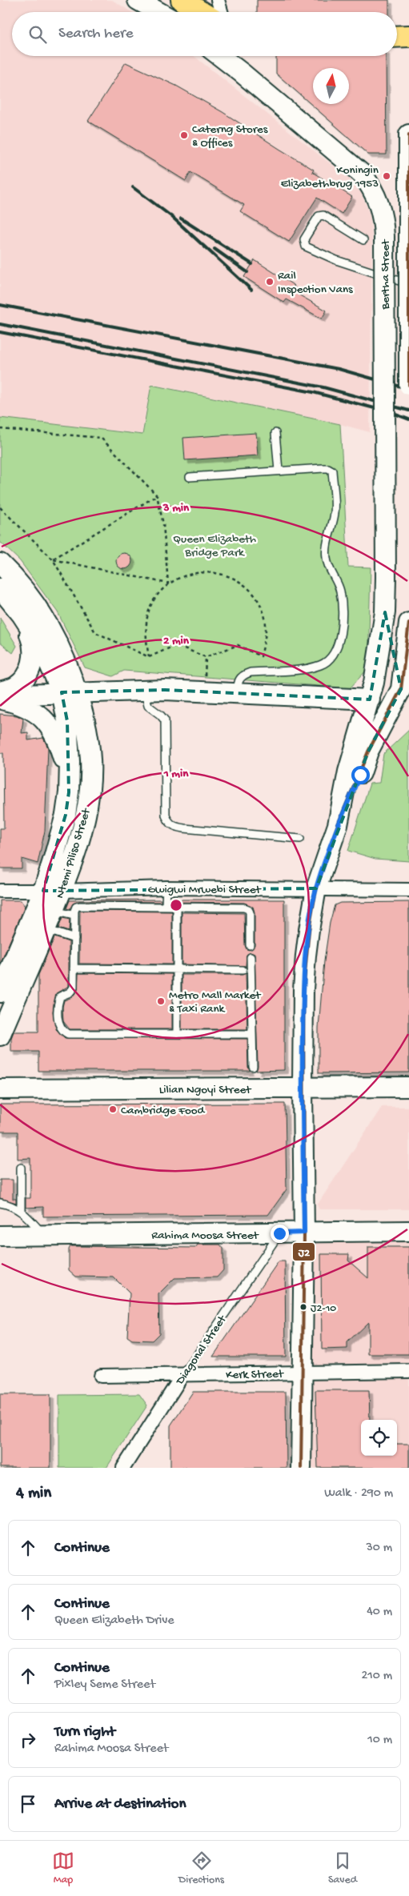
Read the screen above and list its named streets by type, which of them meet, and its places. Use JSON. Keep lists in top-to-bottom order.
{
  "streets": {
    "street": [
      "Bertha Street",
      "Ntemi Piliso Street",
      "Gwigwi Mrwebi Street",
      "Lilian Ngoyi Street",
      "Rahima Moosa Street",
      "Diagonal Street",
      "Kerk Street"
    ]
  },
  "crossings": [
    ["Ntemi Piliso Street", "Gwigwi Mrwebi Street"],
    ["Rahima Moosa Street", "Diagonal Street"],
    ["Diagonal Street", "Kerk Street"]
  ],
  "parks": ["Queen Elizabeth Bridge Park"],
  "places": [
    "Caterng Stores & Offices",
    "Koningin Elizabethbrug 1953",
    "Rail Inspection Vans",
    "Metro Mall Market & Taxi Rank",
    "Cambridge Food",
    "J2-10"
  ],
  "lines": ["transit line J2"],
  "north": "top",
  "page": {
    "search": "Search here",
    "heading": ["4 min", "Walk · 290 m"],
    "list": [
      ["Continue", "30 m"],
      ["Continue", "Queen Elizabeth Drive", "40 m"],
      ["Continue", "Pixley Seme Street", "210 m"],
      ["Turn right", "Rahima Moosa Street", "10 m"],
      "Arrive at destination"
    ],
    "nav": ["Map", "Directions", "Saved"]
  },
  "rings": ["3 min", "2 min", "1 min"]
}
